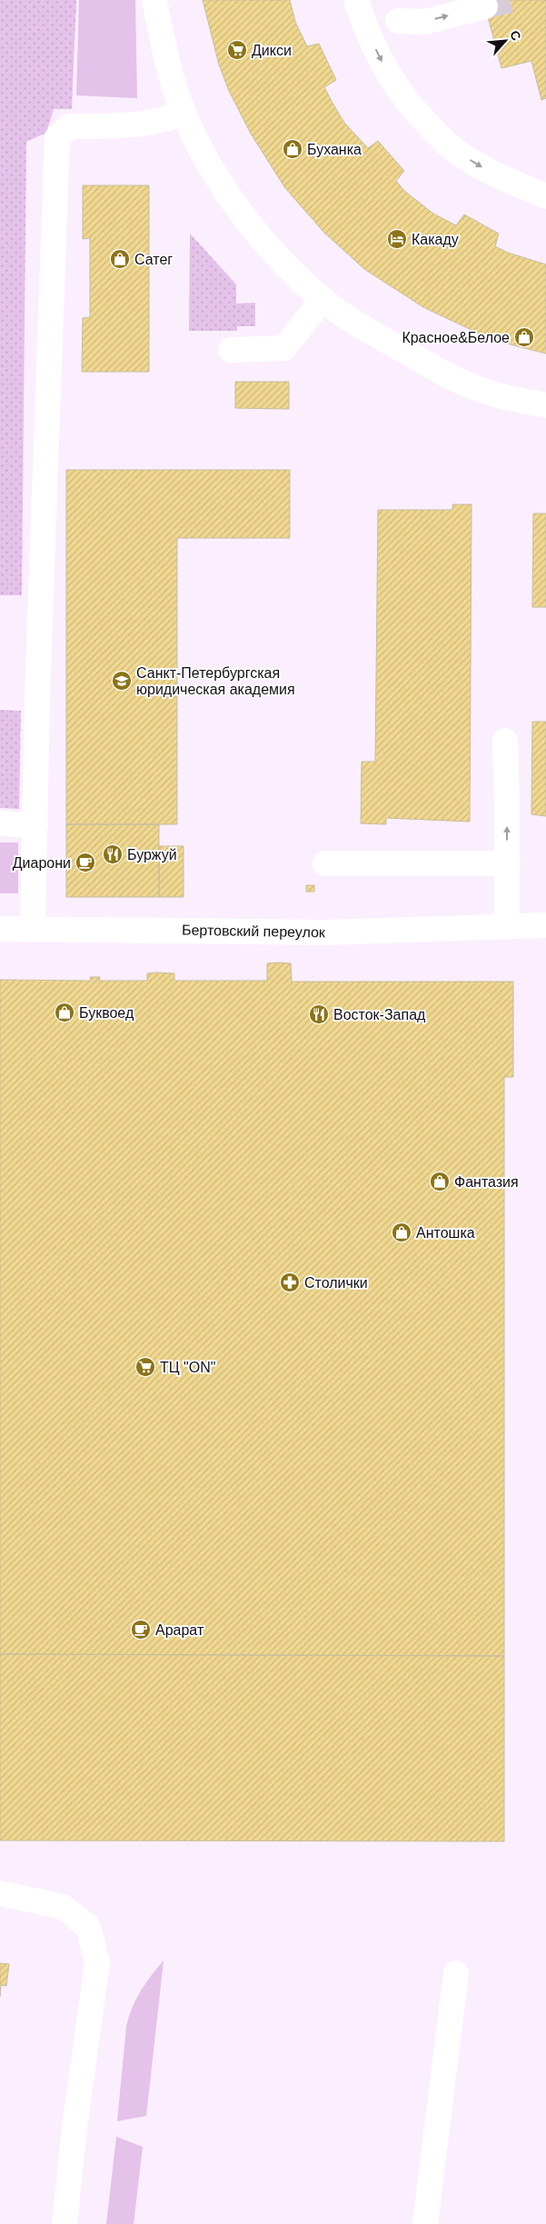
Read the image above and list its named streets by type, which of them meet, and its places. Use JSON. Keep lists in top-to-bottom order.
{
  "streets": {
    "street": ["Бертовский переулок"]
  },
  "places": {
    "supermarket": ["Дикси", "ТЦ \"ON\""],
    "shop": [
      "Буханка",
      "Сатег",
      "Красное&Белое",
      "Буквоед",
      "Фантазия",
      "Антошка"
    ],
    "hotel": ["Какаду"],
    "school or university": ["Санкт-Петербургская юридическая академия"],
    "restaurant": ["Буржуй", "Восток-Запад"],
    "cafe": ["Диарони", "Арарат"],
    "pharmacy": ["Столички"]
  },
  "north": "top right"
}
